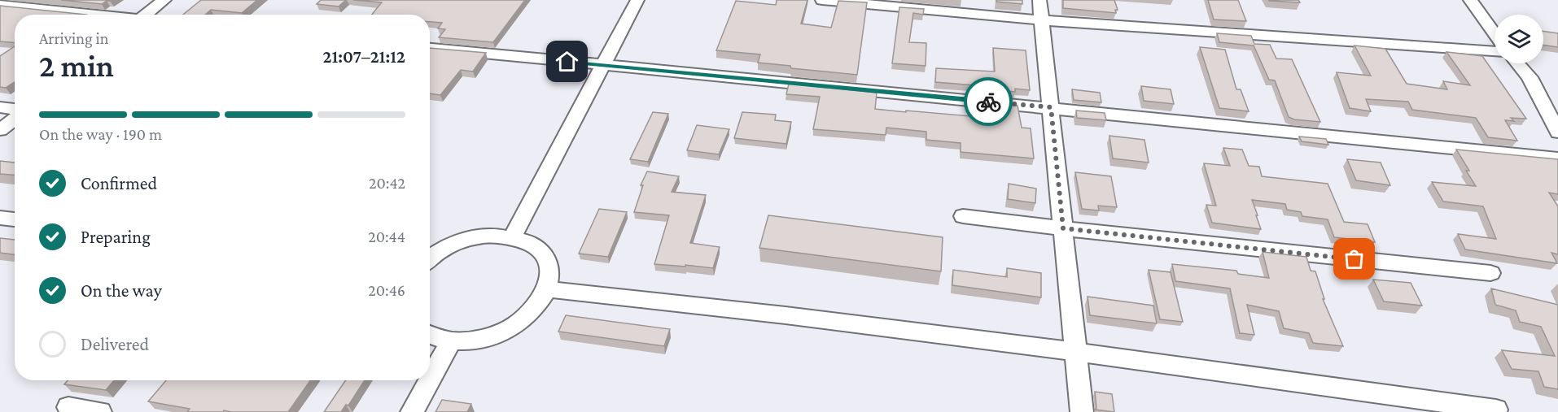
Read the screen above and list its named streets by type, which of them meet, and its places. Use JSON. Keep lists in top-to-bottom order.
{
  "page": {
    "heading": ["2 min", "Arriving in", "21:07–21:12"],
    "bar": "On the way · 190 m",
    "list": [
      ["Confirmed", "20:42"],
      ["Preparing", "20:44"],
      ["On the way", "20:46"],
      "Delivered"
    ]
  }
}
